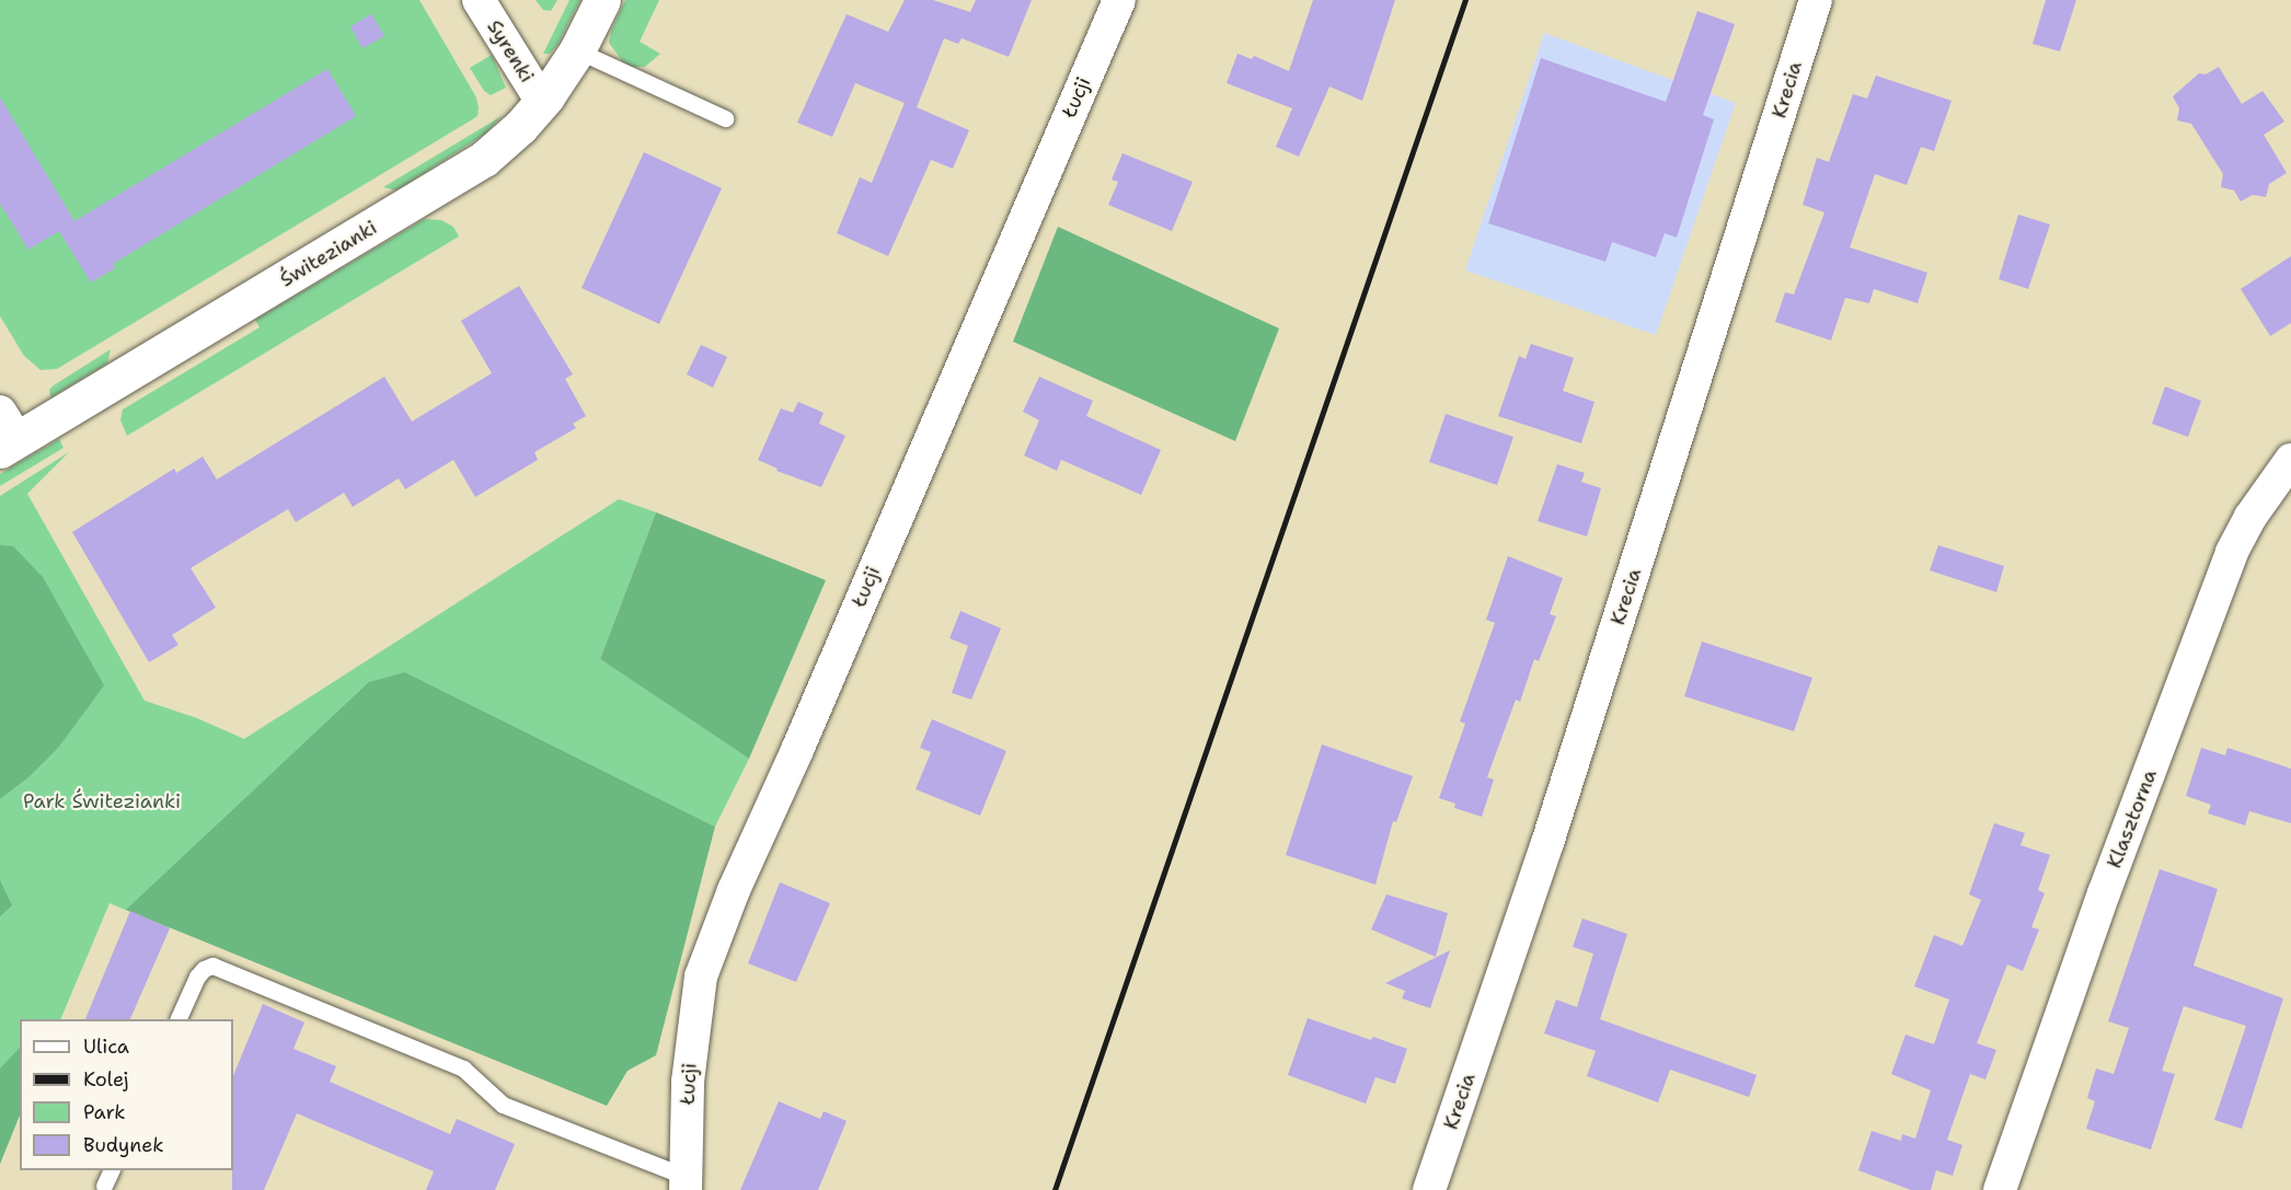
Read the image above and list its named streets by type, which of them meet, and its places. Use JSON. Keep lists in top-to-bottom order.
{
  "streets": {
    "street": [
      "Syrenki",
      "Krecia",
      "Łucji",
      "Świtezianki",
      "Klasztorna"
    ]
  },
  "crossings": [
    ["Syrenki", "Świtezianki"]
  ],
  "parks": ["Park Świtezianki"],
  "legend": [
    "Ulica",
    "Kolej",
    "Park",
    "Budynek"
  ]
}
